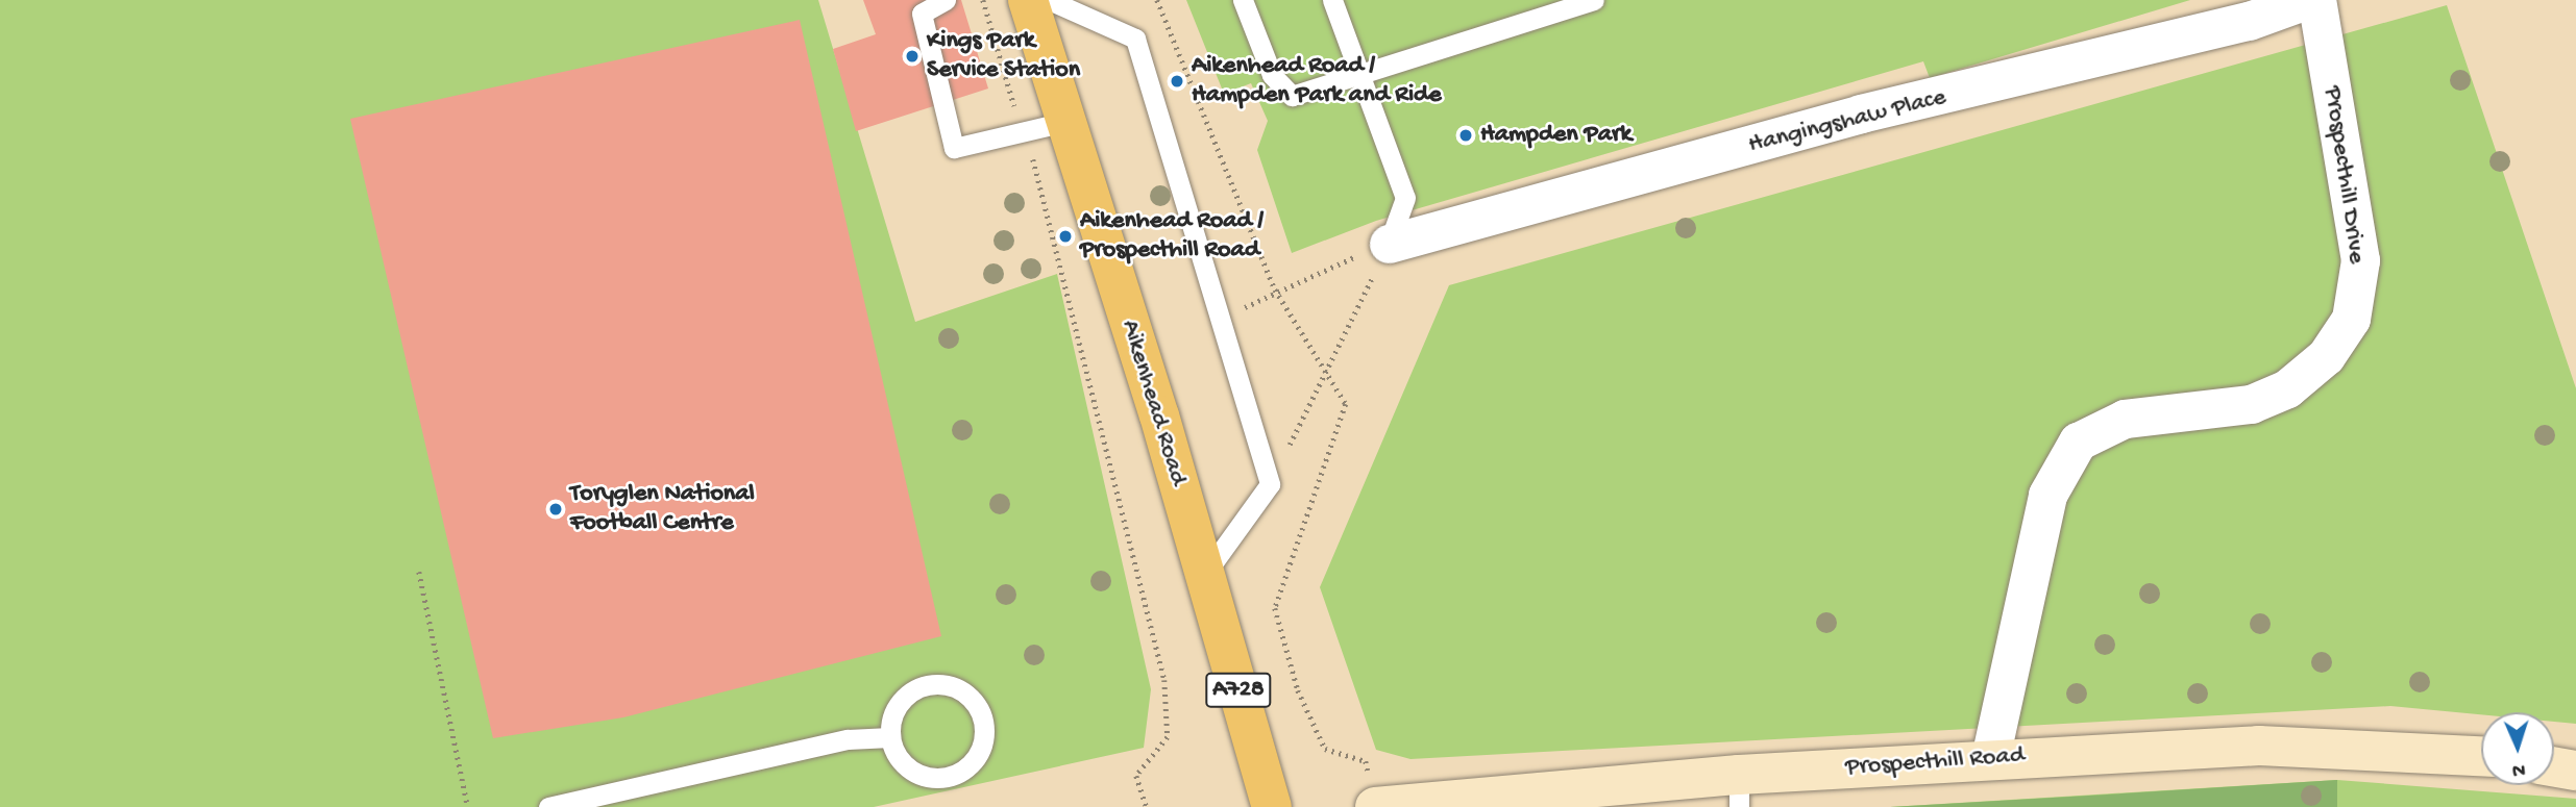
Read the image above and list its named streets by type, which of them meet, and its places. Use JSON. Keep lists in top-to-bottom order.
{
  "streets": {
    "main road": ["Aikenhead Road", "A728", "Prospecthill Road"],
    "street": ["Hangingshaw Place", "Prospecthill Drive"]
  },
  "crossings": [
    ["Prospecthill Drive", "Prospecthill Road"]
  ],
  "places": [
    "Kings Park Service Station",
    "Aikenhead Road / Hampden Park and Ride",
    "Hampden Park",
    "Aikenhead Road / Prospecthill Road",
    "Toryglen National Football Centre"
  ],
  "north": "bottom"
}
